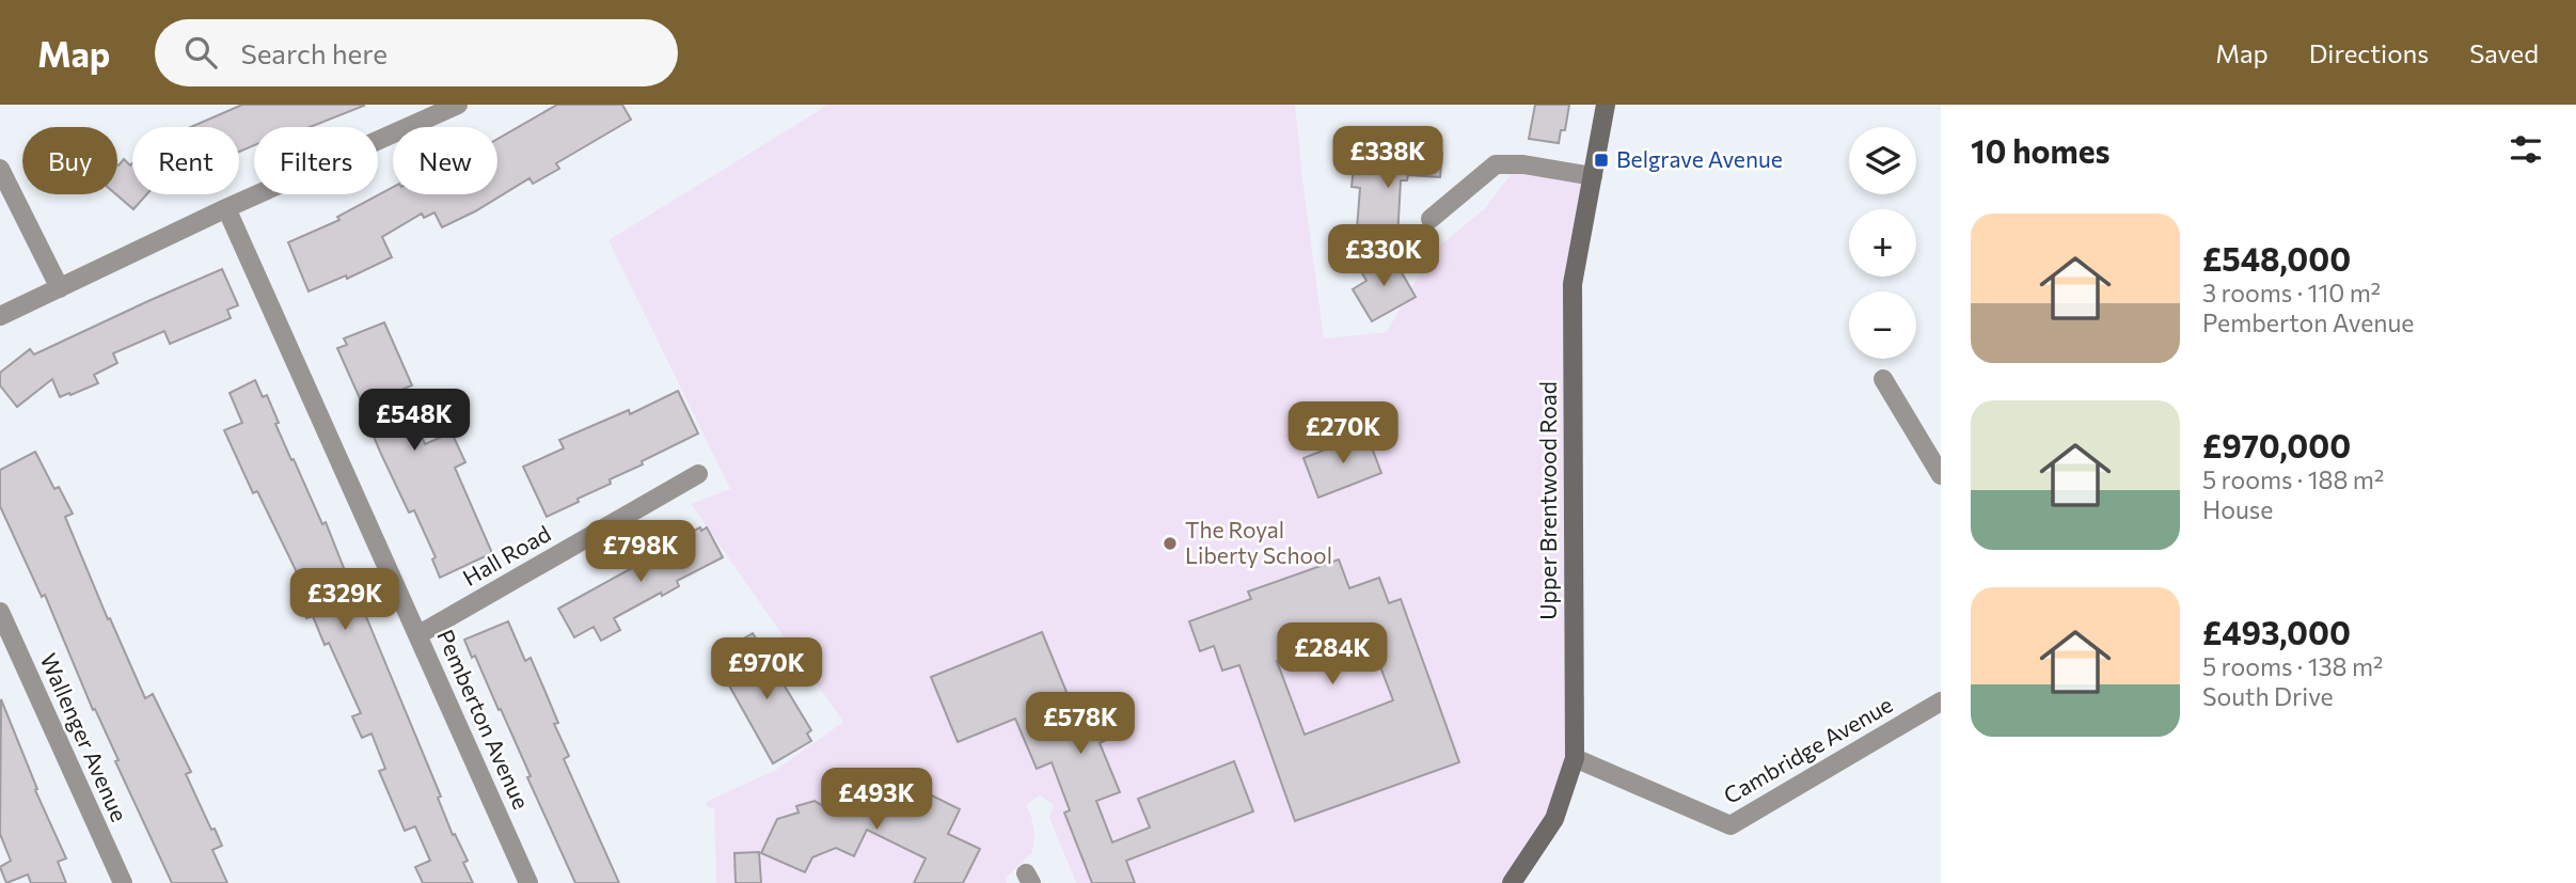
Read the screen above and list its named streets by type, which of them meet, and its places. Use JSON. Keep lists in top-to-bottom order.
{
  "streets": {
    "street": [
      "Upper Brentwood Road",
      "Hall Road",
      "Pemberton Avenue",
      "Wallenger Avenue",
      "Cambridge Avenue"
    ]
  },
  "crossings": [
    ["Upper Brentwood Road", "Cambridge Avenue"],
    ["Hall Road", "Pemberton Avenue"]
  ],
  "places": {
    "transit": ["Belgrave Avenue"],
    "other": ["The Royal Liberty School"]
  },
  "page": {
    "header": "Map",
    "search": "Search here",
    "nav": ["Map", "Directions", "Saved"],
    "heading": "10 homes",
    "price": [
      "£338K",
      "£330K",
      "£548K",
      "£270K",
      "£798K",
      "£329K",
      "£284K",
      "£970K",
      "£578K",
      "£493K"
    ],
    "map_buttons": ["+", "−"],
    "chip": [
      "Buy",
      "Rent",
      "Filters",
      "New"
    ],
    "list": [
      {
        "name": "£548,000",
        "note": "3 rooms · 110 m² · Pemberton Avenue"
      },
      {
        "name": "£970,000",
        "note": "5 rooms · 188 m² · House"
      },
      {
        "name": "£493,000",
        "note": "5 rooms · 138 m² · South Drive"
      }
    ]
  }
}
